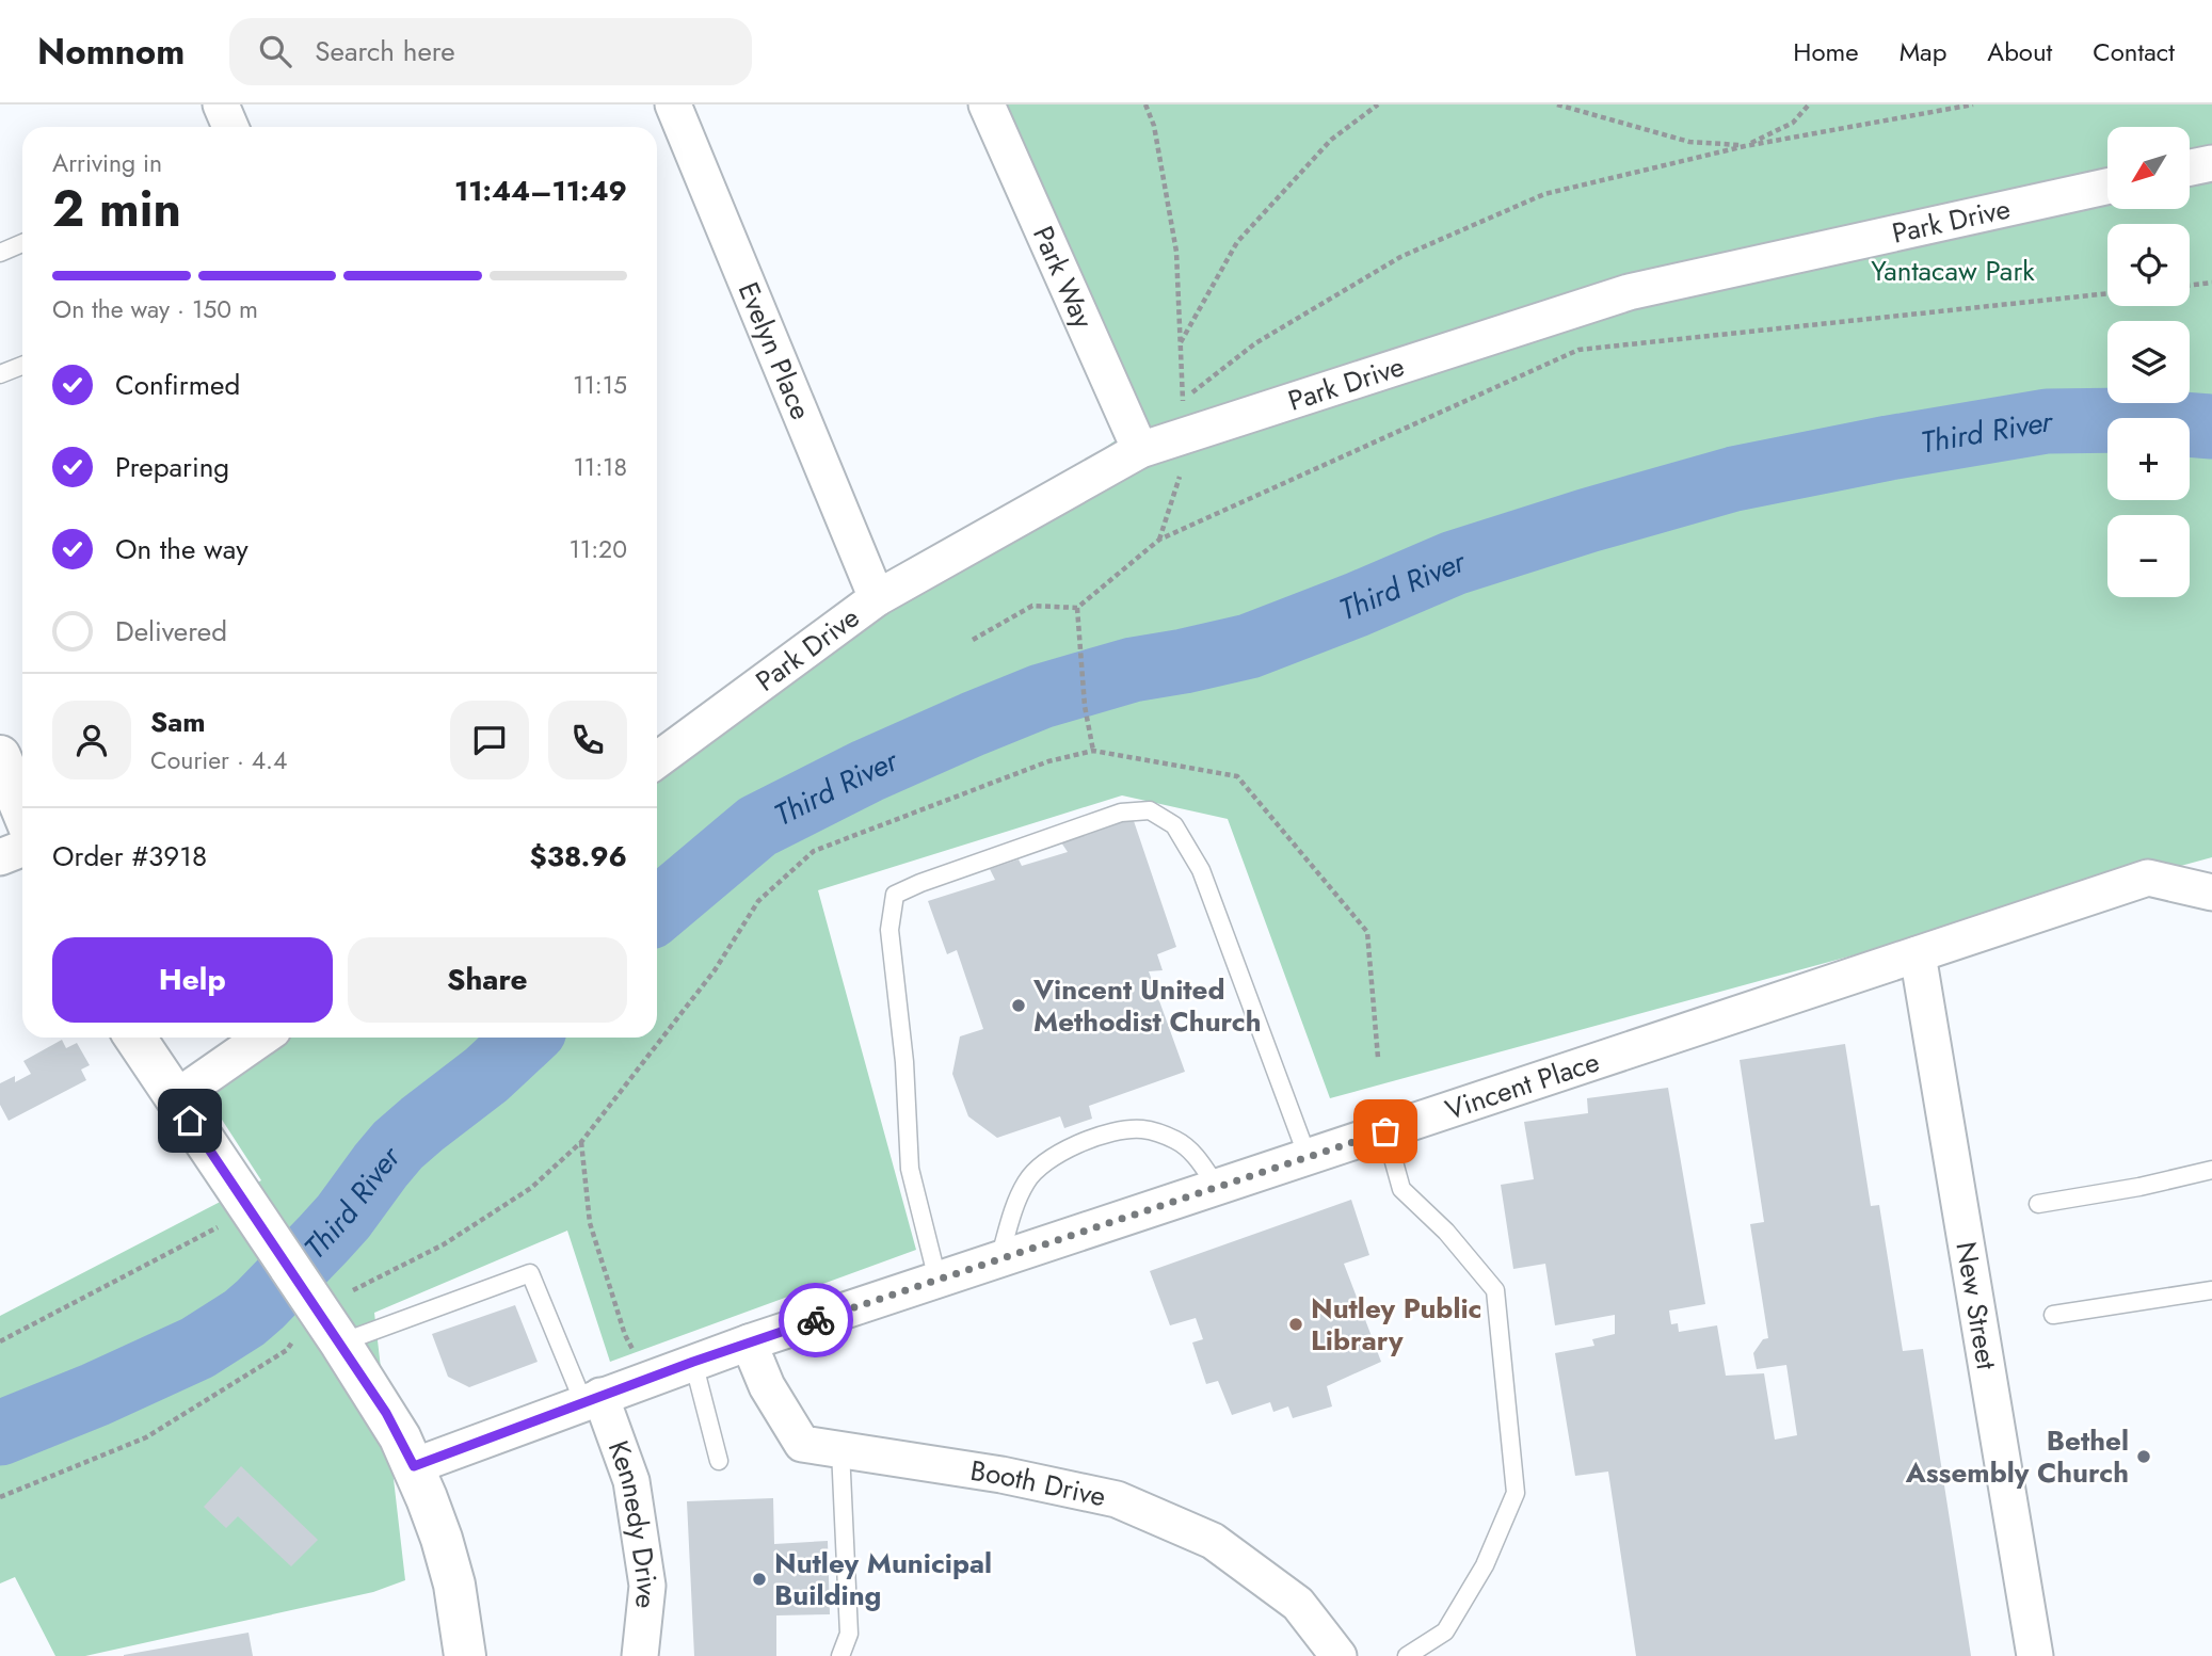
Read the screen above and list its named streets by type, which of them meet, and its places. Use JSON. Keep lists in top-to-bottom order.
{
  "streets": {
    "street": [
      "Park Drive",
      "Park Way",
      "Evelyn Place",
      "Vincent Place",
      "New Street",
      "Booth Drive",
      "Kennedy Drive"
    ]
  },
  "crossings": [
    ["Park Drive", "Park Way"],
    ["Park Drive", "Evelyn Place"],
    ["Vincent Place", "New Street"],
    ["Vincent Place", "Booth Drive"],
    ["Vincent Place", "Kennedy Drive"]
  ],
  "water": ["Third River"],
  "parks": ["Yantacaw Park"],
  "places": [
    "Vincent United Methodist Church",
    "Nutley Public Library",
    "Bethel Assembly Church",
    "Nutley Municipal Building"
  ],
  "north": "bottom left",
  "page": {
    "header": "Nomnom",
    "search": "Search here",
    "nav": [
      "Home",
      "Map",
      "About",
      "Contact"
    ],
    "map_buttons": ["+", "−"],
    "heading": ["2 min", "Arriving in", "11:44–11:49"],
    "panel": [
      "Sam",
      "Courier · 4.4",
      "Order #3918",
      "$38.96"
    ],
    "bar": "On the way · 150 m",
    "list": [
      ["Confirmed", "11:15"],
      ["Preparing", "11:18"],
      ["On the way", "11:20"],
      "Delivered"
    ],
    "buttons": ["Help", "Share"]
  }
}
